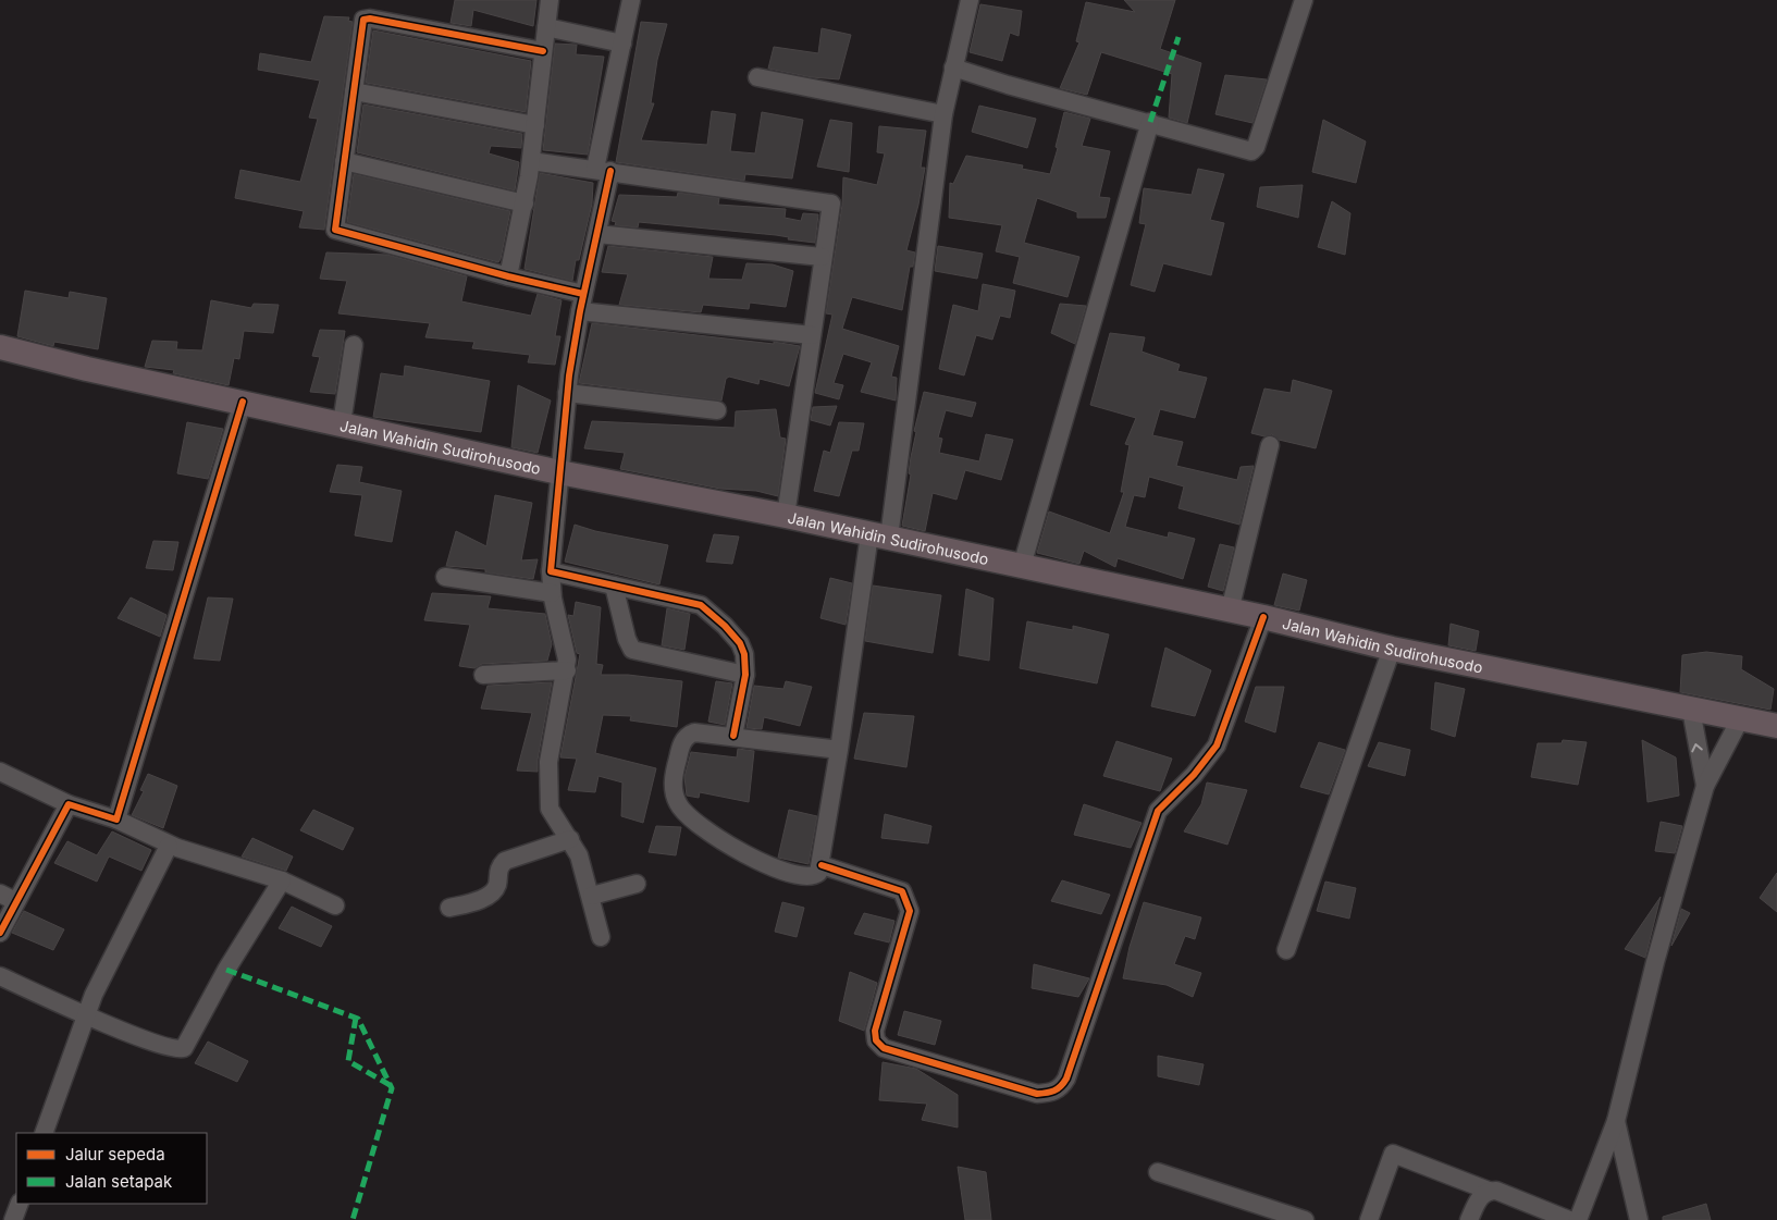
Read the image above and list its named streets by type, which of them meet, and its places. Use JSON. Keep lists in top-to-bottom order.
{
  "streets": {
    "highway": ["Jalan Wahidin Sudirohusodo"]
  },
  "legend": ["Jalur sepeda", "Jalan setapak"]
}
